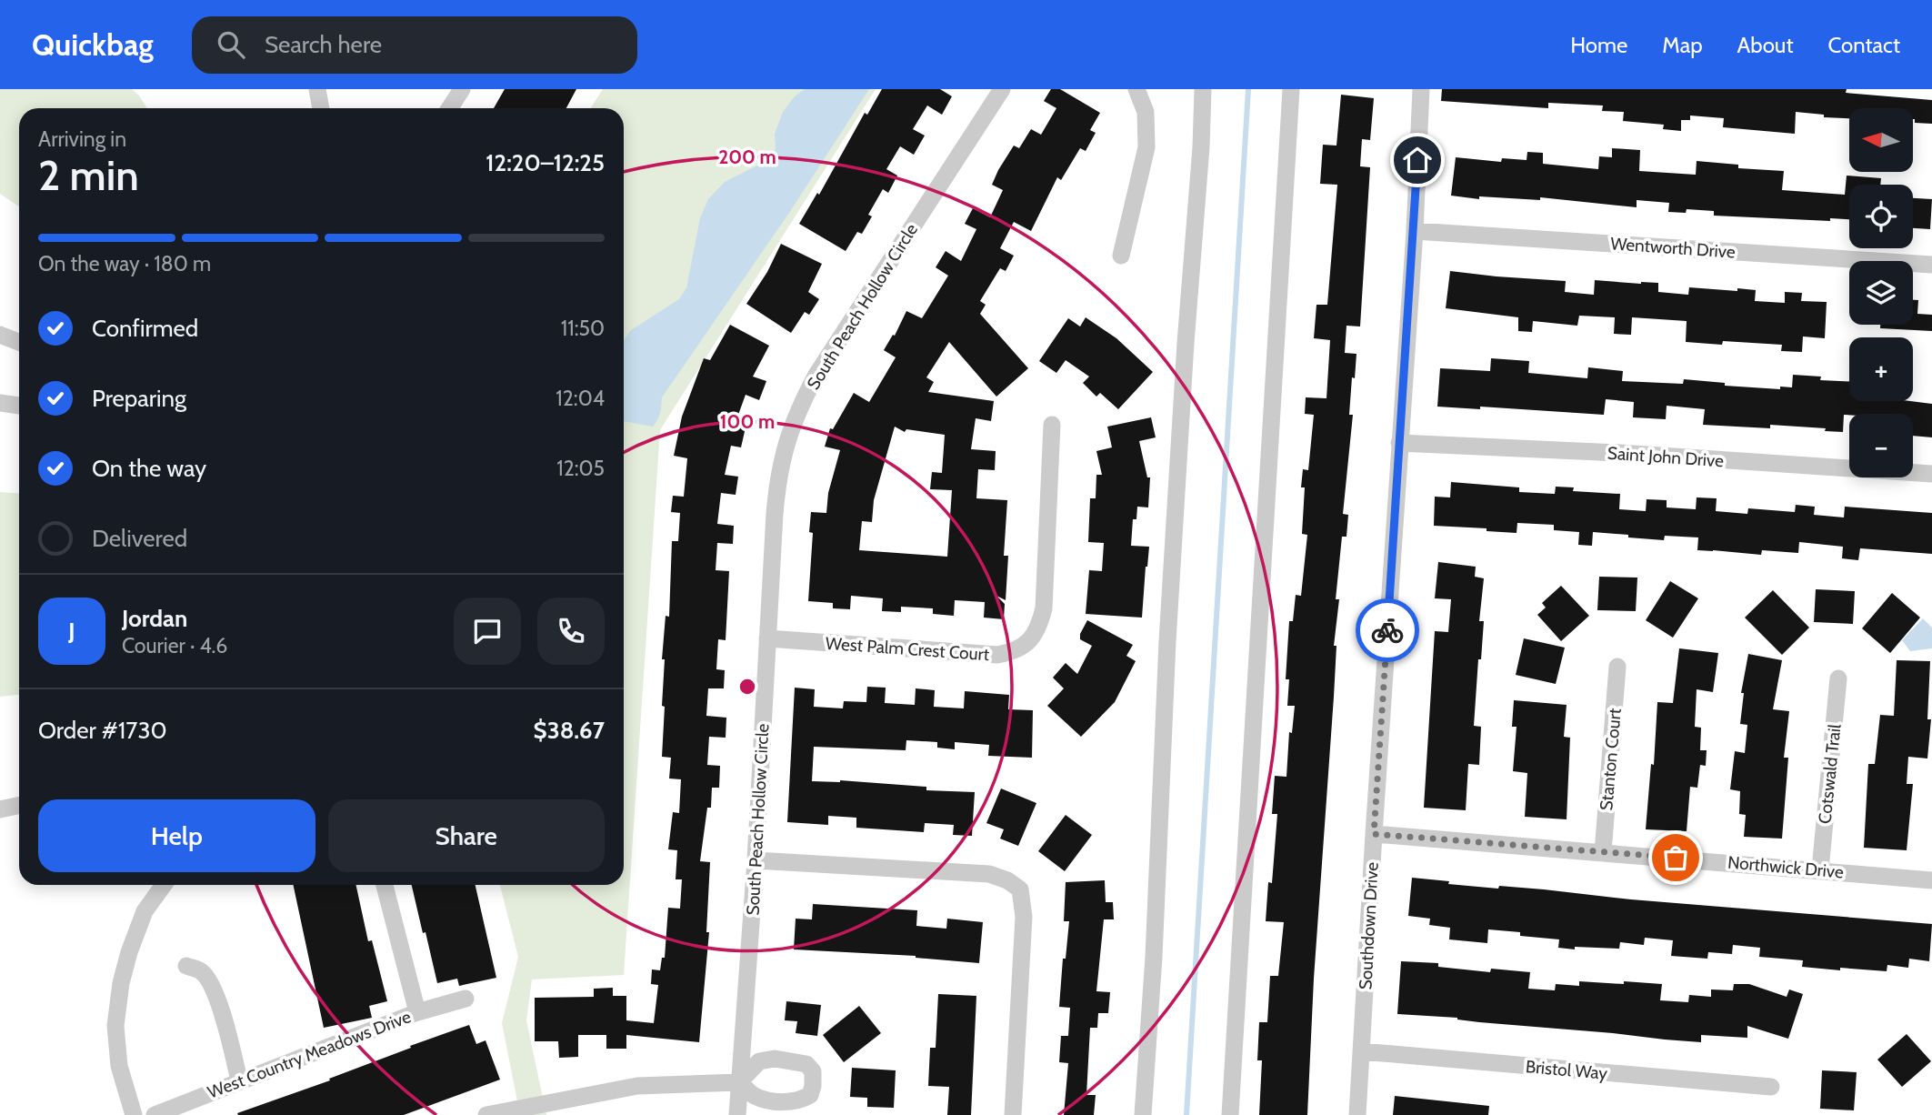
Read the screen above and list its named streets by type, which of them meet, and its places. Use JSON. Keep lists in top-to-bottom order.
{
  "streets": {
    "street": [
      "Wentworth Drive",
      "South Peach Hollow Circle",
      "Saint John Drive",
      "West Palm Crest Court",
      "Stanton Court",
      "Cotswald Trail",
      "Northwick Drive",
      "Southdown Drive",
      "West Country Meadows Drive",
      "Bristol Way"
    ]
  },
  "crossings": [
    ["Wentworth Drive", "Southdown Drive"],
    ["South Peach Hollow Circle", "West Palm Crest Court"],
    ["Saint John Drive", "Southdown Drive"],
    ["Stanton Court", "Northwick Drive"],
    ["Cotswald Trail", "Northwick Drive"],
    ["Northwick Drive", "Southdown Drive"],
    ["Southdown Drive", "Bristol Way"]
  ],
  "north": "left",
  "page": {
    "header": "Quickbag",
    "search": "Search here",
    "nav": [
      "Home",
      "Map",
      "About",
      "Contact"
    ],
    "map_buttons": ["+", "−"],
    "heading": ["2 min", "Arriving in", "12:20–12:25"],
    "panel": [
      "Jordan",
      "Courier · 4.6",
      "Order #1730",
      "$38.67"
    ],
    "bar": "On the way · 180 m",
    "list": [
      ["Confirmed", "11:50"],
      ["Preparing", "12:04"],
      ["On the way", "12:05"],
      "Delivered"
    ],
    "round": "J",
    "buttons": ["Help", "Share"]
  },
  "rings": ["200 m", "100 m"]
}
